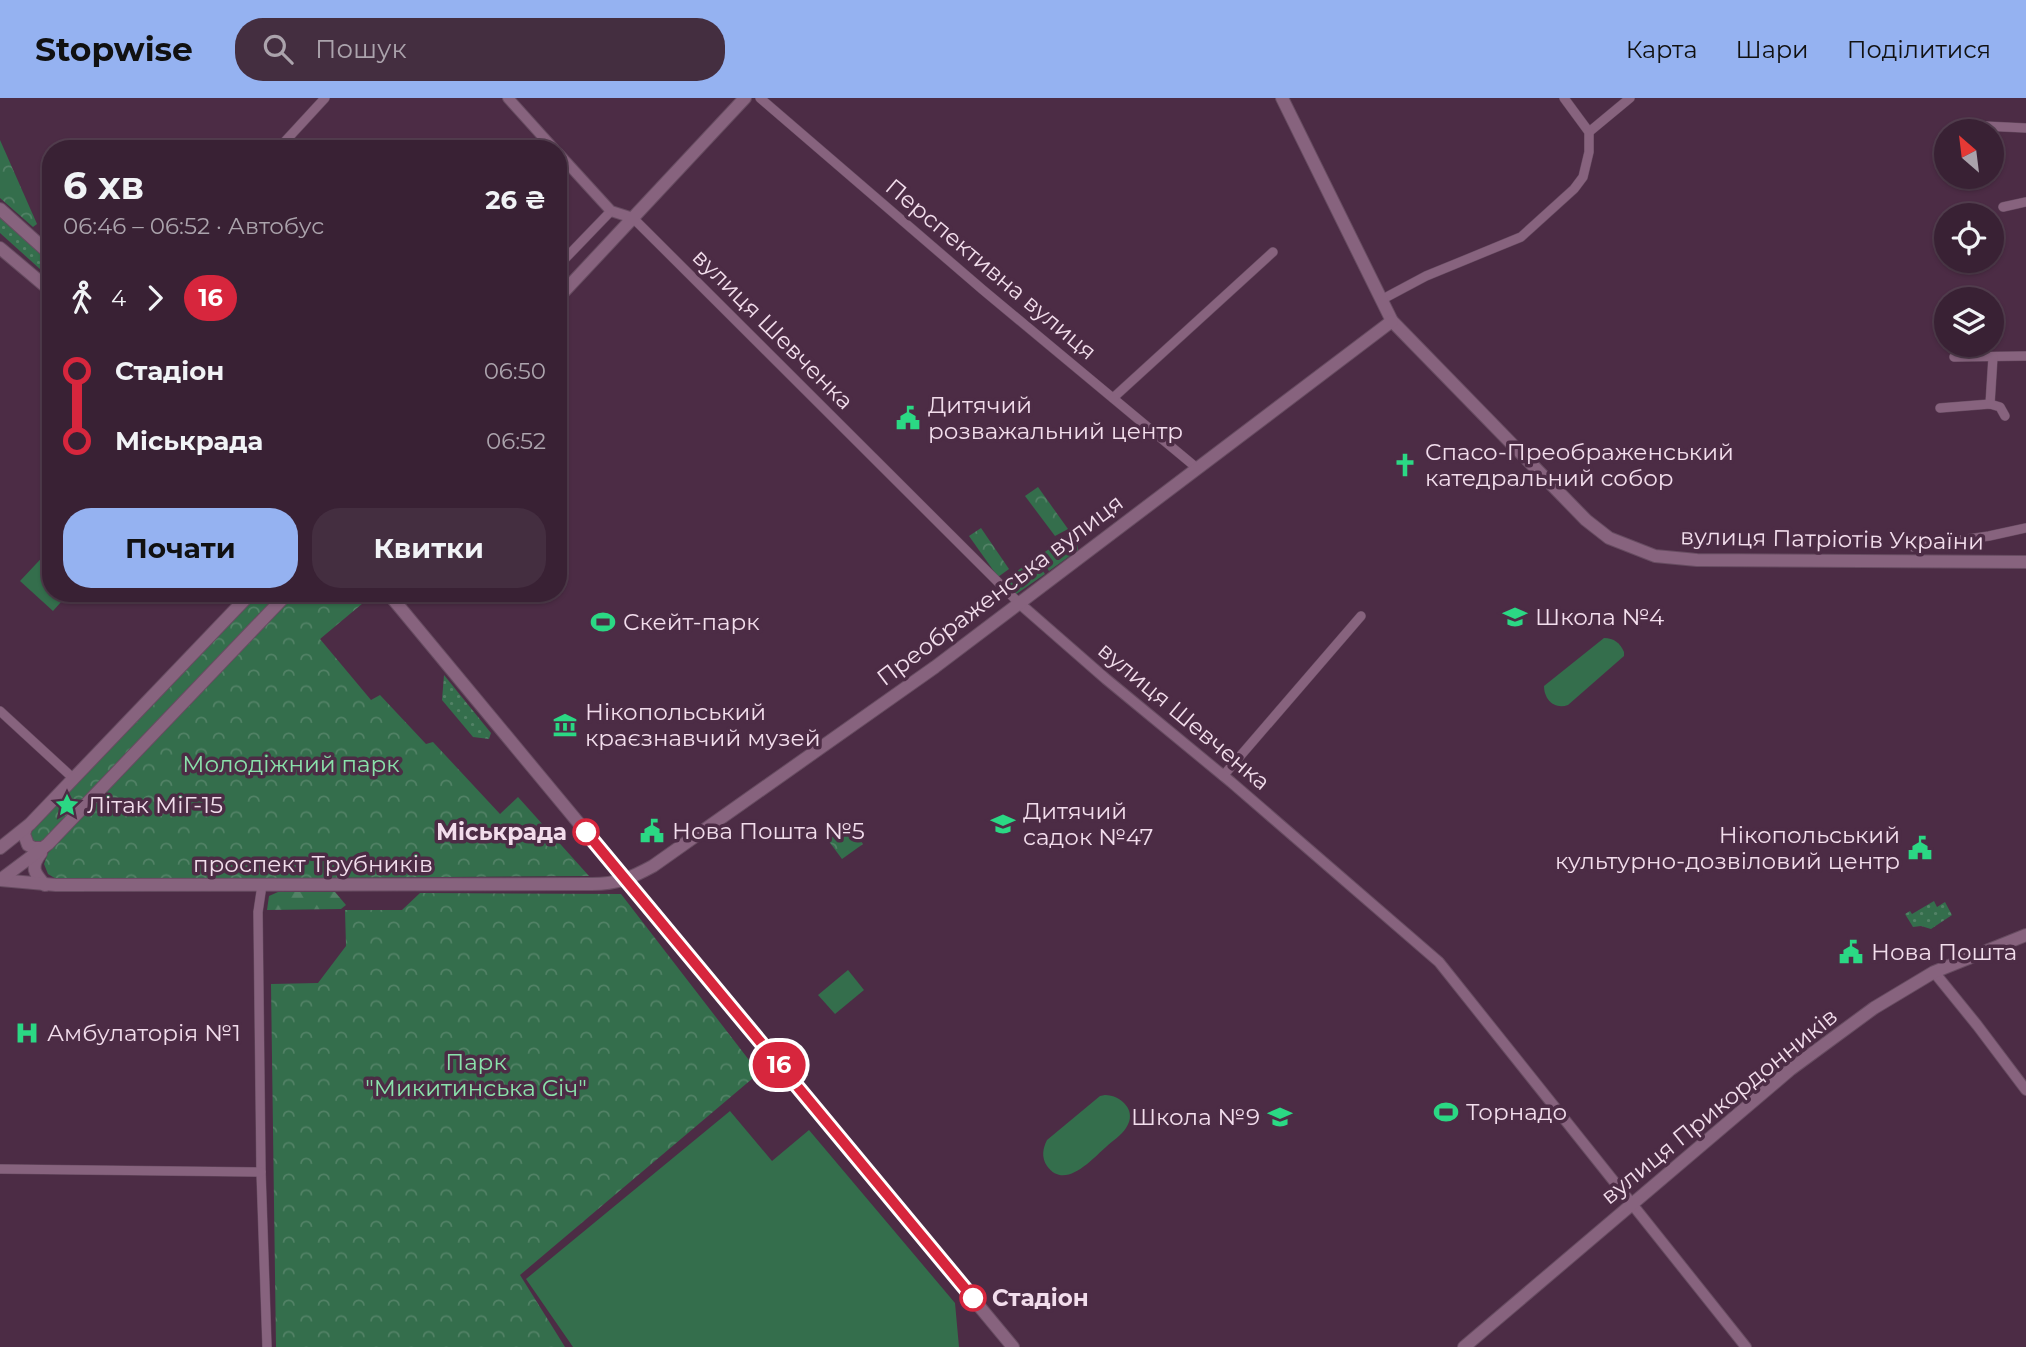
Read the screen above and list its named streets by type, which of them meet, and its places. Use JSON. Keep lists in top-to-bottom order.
{
  "streets": {
    "main road": [
      "вулиця Патріотів України",
      "Преображенська вулиця",
      "проспект Трубників",
      "вулиця Прикордонників"
    ],
    "street": ["Перспективна вулиця", "вулиця Шевченка"]
  },
  "crossings": [
    ["Перспективна вулиця", "Преображенська вулиця"],
    ["вулиця Шевченка", "Преображенська вулиця"],
    ["вулиця Шевченка", "вулиця Прикордонників"],
    ["вулиця Патріотів України", "Преображенська вулиця"],
    ["Преображенська вулиця", "проспект Трубників"]
  ],
  "parks": ["Молодіжний парк", "Парк \"Микитинська Січ\""],
  "places": {
    "public building": [
      "Дитячий розважальний центр",
      "Нова Пошта №5",
      "Нікопольський культурно-дозвіловий центр",
      "Нова Пошта"
    ],
    "church": ["Спасо-Преображенський катедральний собор"],
    "school or university": ["Школа №4", "Дитячий садок №47", "Школа №9"],
    "sports": ["Скейт-парк", "Торнадо"],
    "museum": ["Нiкопольський краєзнавчий музей"],
    "place": ["Літак МіГ-15"],
    "other": ["Міськрада", "Стадіон"],
    "hospital": ["Амбулаторія №1"]
  },
  "lines": ["bus line 16"],
  "north": "top left",
  "page": {
    "header": "Stopwise",
    "search": "Пошук",
    "nav": ["Карта", "Шари", "Поділитися"],
    "on_map": "16",
    "heading": ["6 хв", "06:46 – 06:52 · Автобус", "26 ₴"],
    "legs": ["4", "16"],
    "list": [
      {
        "name": "Стадіон",
        "value": "06:50"
      },
      {
        "name": "Міськрада",
        "value": "06:52"
      }
    ],
    "buttons": ["Почати", "Квитки"]
  }
}
